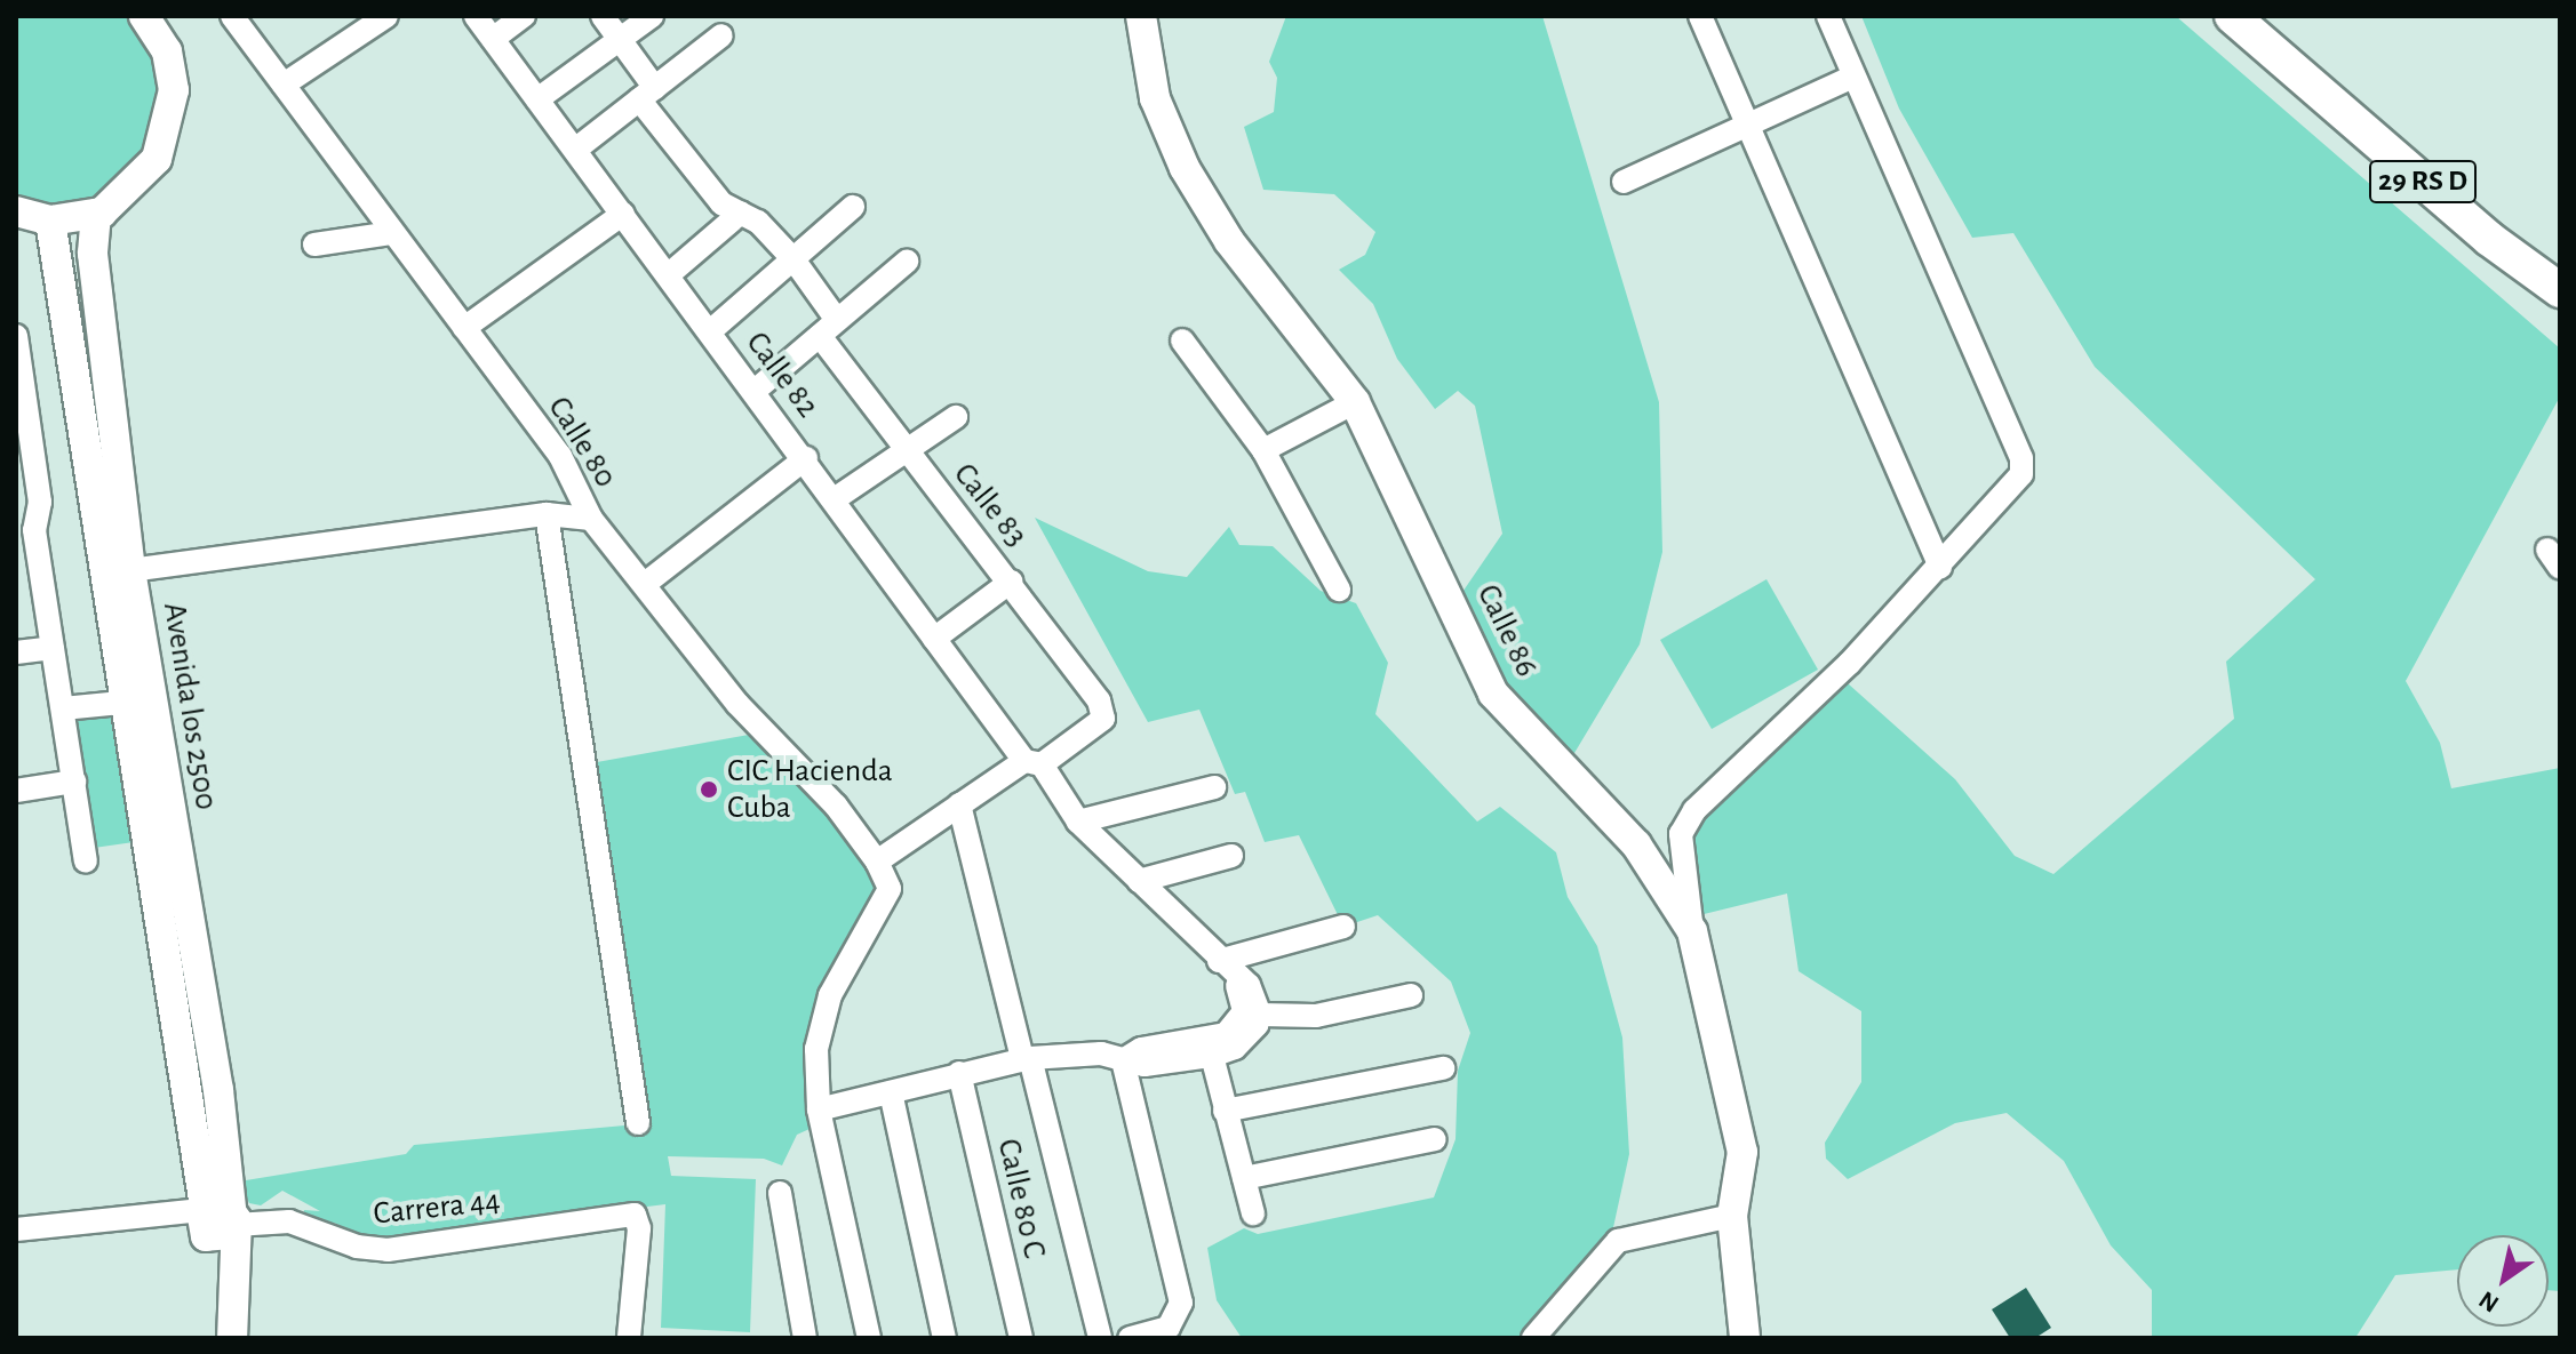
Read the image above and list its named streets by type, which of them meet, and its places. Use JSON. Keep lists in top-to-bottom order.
{
  "streets": {
    "highway": ["29 RS D"],
    "main road": ["Calle 86", "Avenida los 2500"],
    "street": [
      "Calle 82",
      "Calle 80",
      "Calle 83",
      "Calle 80 C",
      "Carrera 44"
    ]
  },
  "crossings": [
    ["Calle 82", "Calle 83"],
    ["Avenida los 2500", "Carrera 44"]
  ],
  "places": ["CIC Hacienda Cuba"],
  "north": "bottom left"
}
